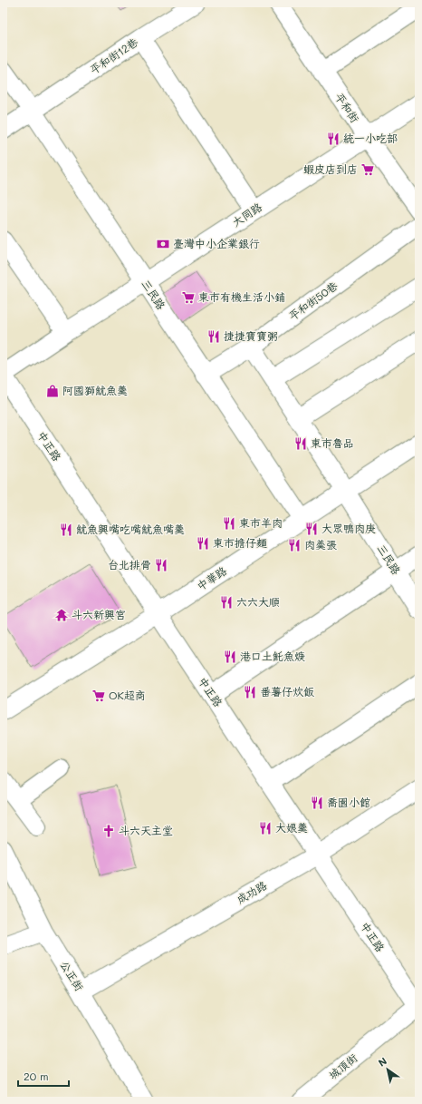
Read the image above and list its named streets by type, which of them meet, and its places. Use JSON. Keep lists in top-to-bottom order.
{
  "streets": {
    "street": [
      "平和街12巷",
      "平和街",
      "大同路",
      "三民路",
      "平和街50巷",
      "中正路",
      "中華路",
      "成功路",
      "公正街",
      "城頂街"
    ]
  },
  "crossings": [
    ["平和街12巷", "三民路"],
    ["平和街", "大同路"],
    ["大同路", "三民路"],
    ["大同路", "中正路"],
    ["三民路", "平和街50巷"],
    ["三民路", "中華路"],
    ["中正路", "中華路"],
    ["中正路", "成功路"],
    ["中正路", "城頂街"],
    ["成功路", "公正街"]
  ],
  "places": {
    "restaurant": [
      "統一小吃部",
      "捷捷寶寶粥",
      "東市魯品",
      "東市羊肉",
      "大眾鴨肉庚",
      "魷魚興嘴吃嘴魷魚嘴羹",
      "東市擔仔麵",
      "肉羮張",
      "台北排骨",
      "六六大順",
      "港口土魠魚焿",
      "番薯仔炊飯",
      "喬園小館",
      "大娘羹"
    ],
    "supermarket": ["蝦皮店到店", "東市有機生活小鋪", "OK超商"],
    "bank": ["臺灣中小企業銀行"],
    "shop": ["阿國獅魷魚羹"],
    "temple": ["斗六新興宮"],
    "church": ["斗六天主堂"]
  },
  "scale_bar": "20 m",
  "north": "top left"
}
